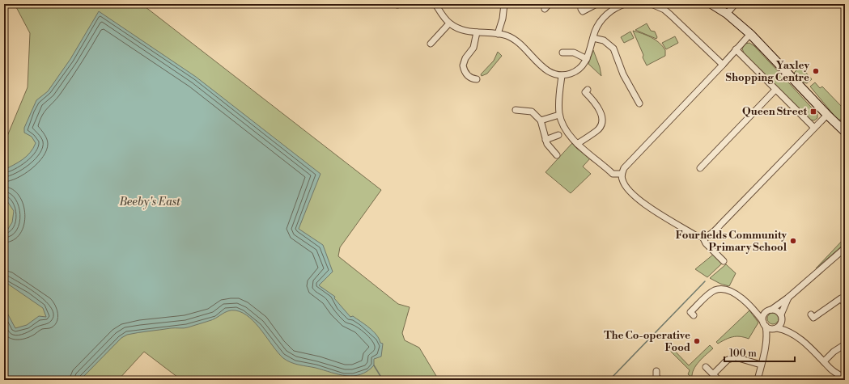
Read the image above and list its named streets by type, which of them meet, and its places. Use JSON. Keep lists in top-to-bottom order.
{
  "water": ["Beeby's East"],
  "places": {
    "other": ["Yaxley Shopping Centre", "Fourfields Community Primary School", "The Co-operative Food"],
    "transit": ["Queen Street"]
  },
  "scale_bar": "100 m"
}
